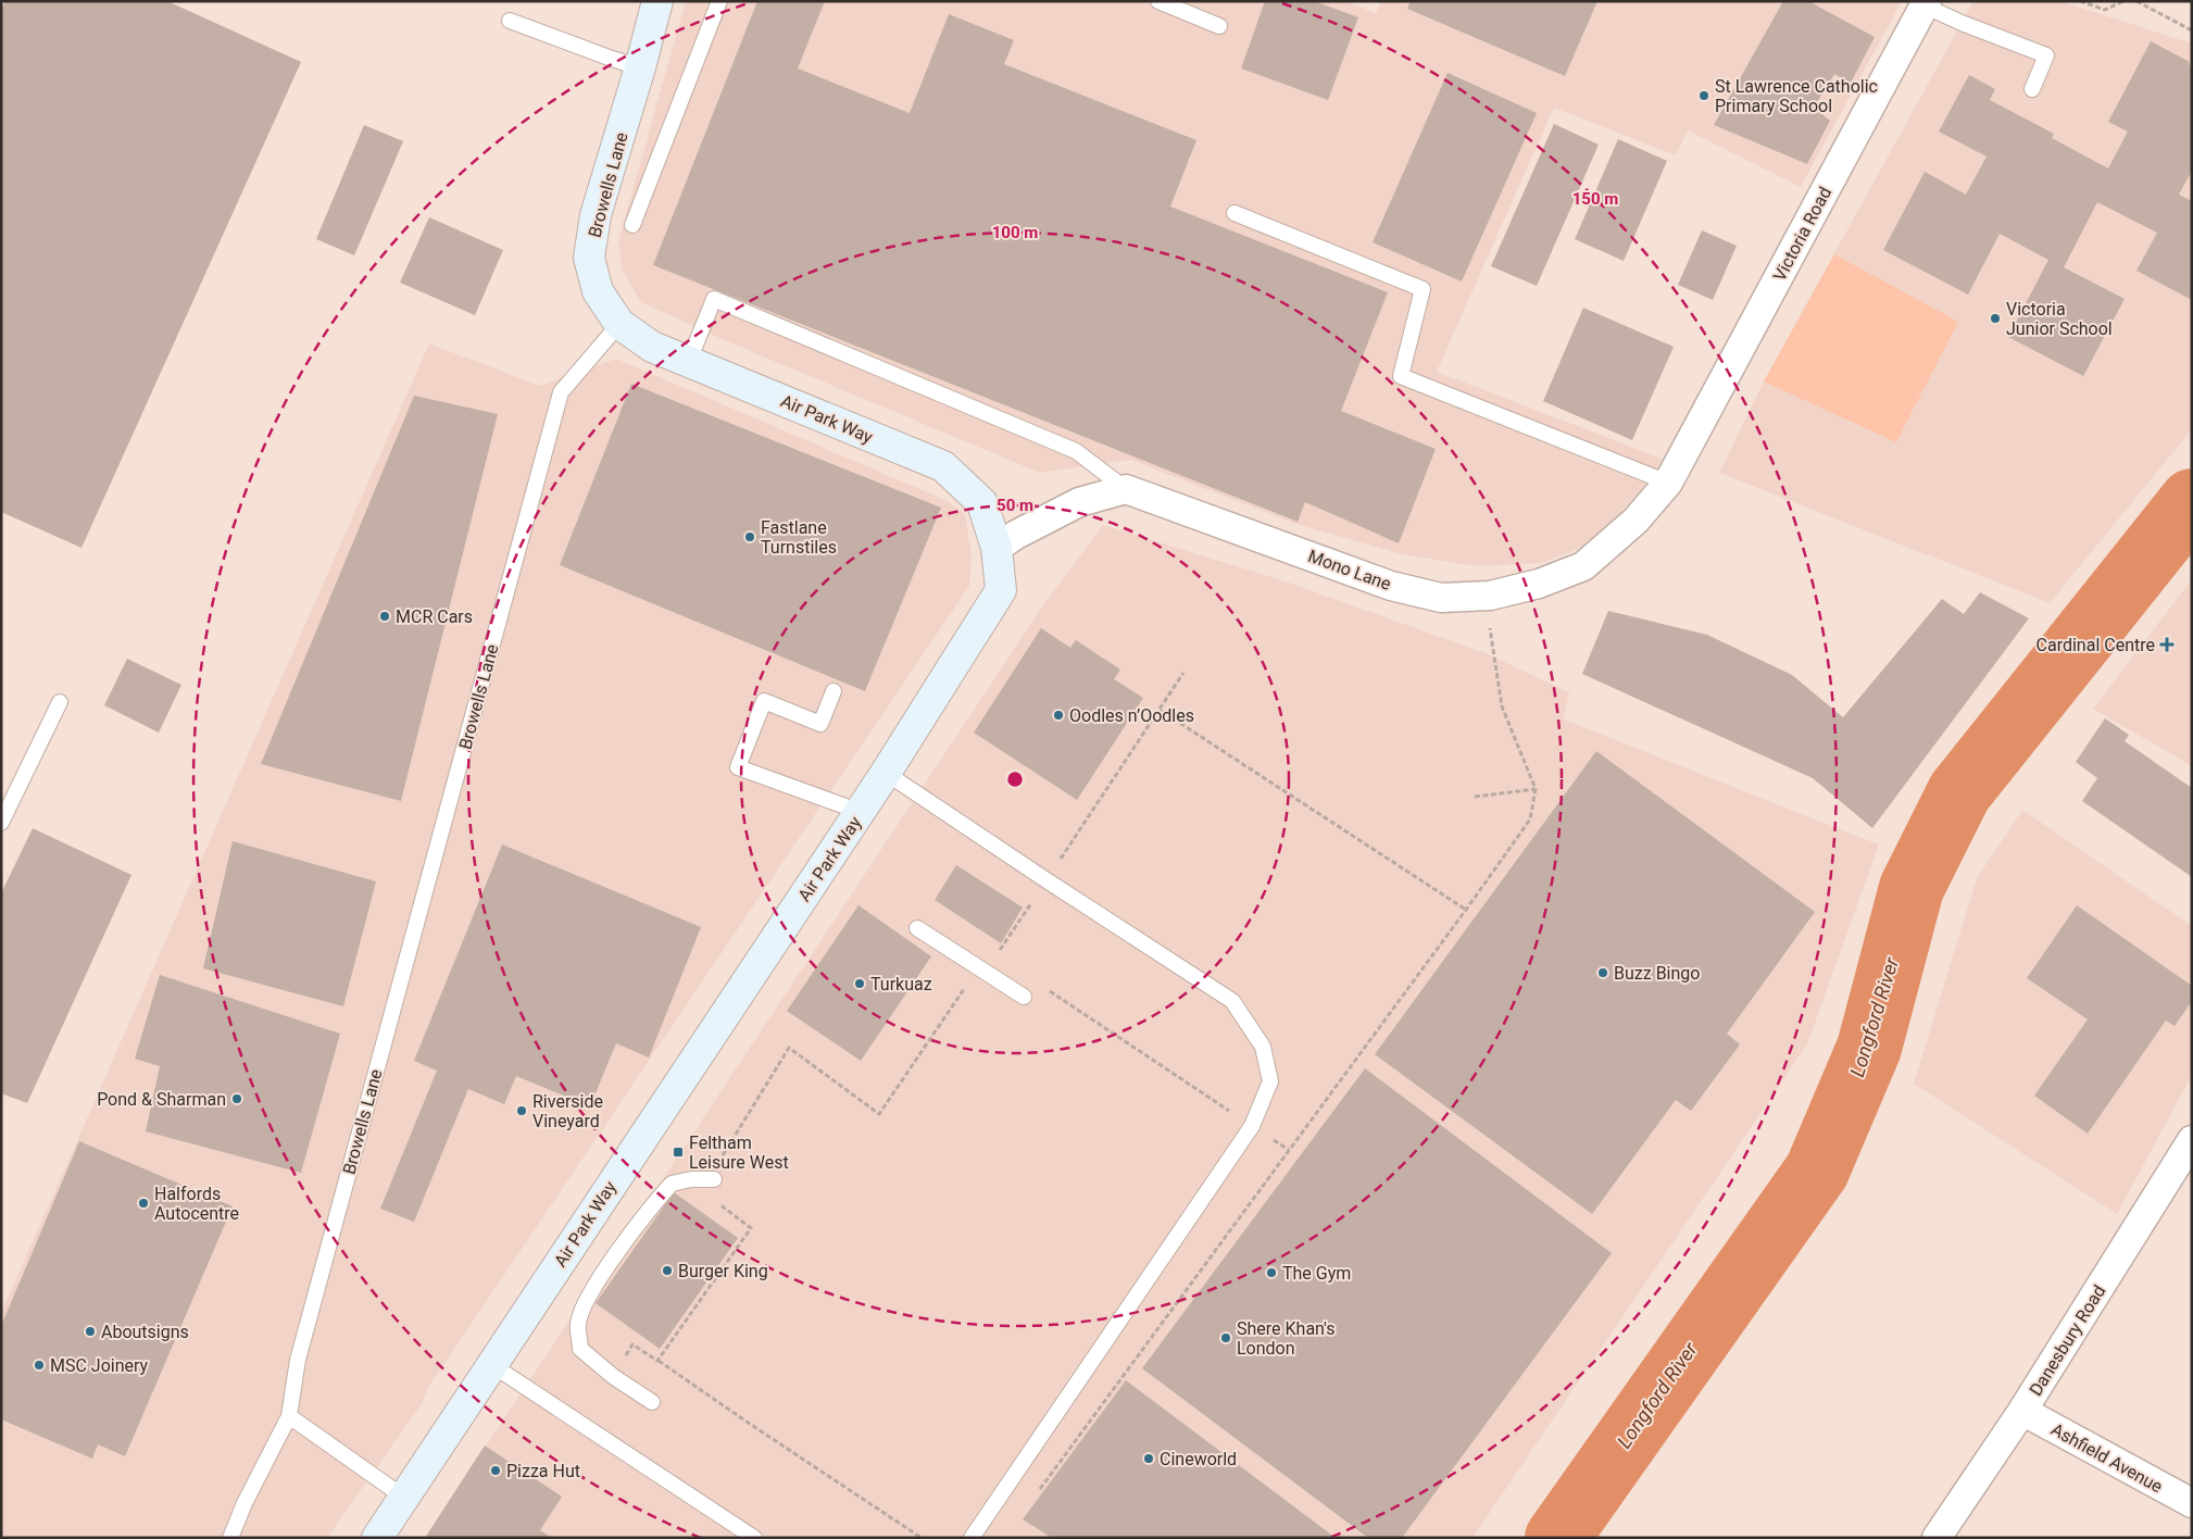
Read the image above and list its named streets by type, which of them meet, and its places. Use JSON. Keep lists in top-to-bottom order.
{
  "streets": {
    "street": [
      "Browells Lane",
      "Victoria Road",
      "Air Park Way",
      "Mono Lane",
      "Danesbury Road",
      "Ashfield Avenue"
    ]
  },
  "crossings": [
    ["Browells Lane", "Air Park Way"],
    ["Victoria Road", "Mono Lane"],
    ["Danesbury Road", "Ashfield Avenue"]
  ],
  "water": ["Longford River"],
  "places": {
    "other": [
      "St Lawrence Catholic Primary School",
      "Victoria Junior School",
      "Fastlane Turnstiles",
      "MCR Cars",
      "Oodles n’Oodles",
      "Buzz Bingo",
      "Turkuaz",
      "Pond & Sharman",
      "Riverside Vineyard",
      "Halfords Autocentre",
      "Burger King",
      "The Gym",
      "Aboutsigns",
      "Shere Khan's London",
      "MSC Joinery",
      "Cineworld",
      "Pizza Hut"
    ],
    "health": ["Cardinal Centre"],
    "transit": ["Feltham Leisure West"]
  },
  "rings": ["150 m", "100 m", "50 m"]
}
